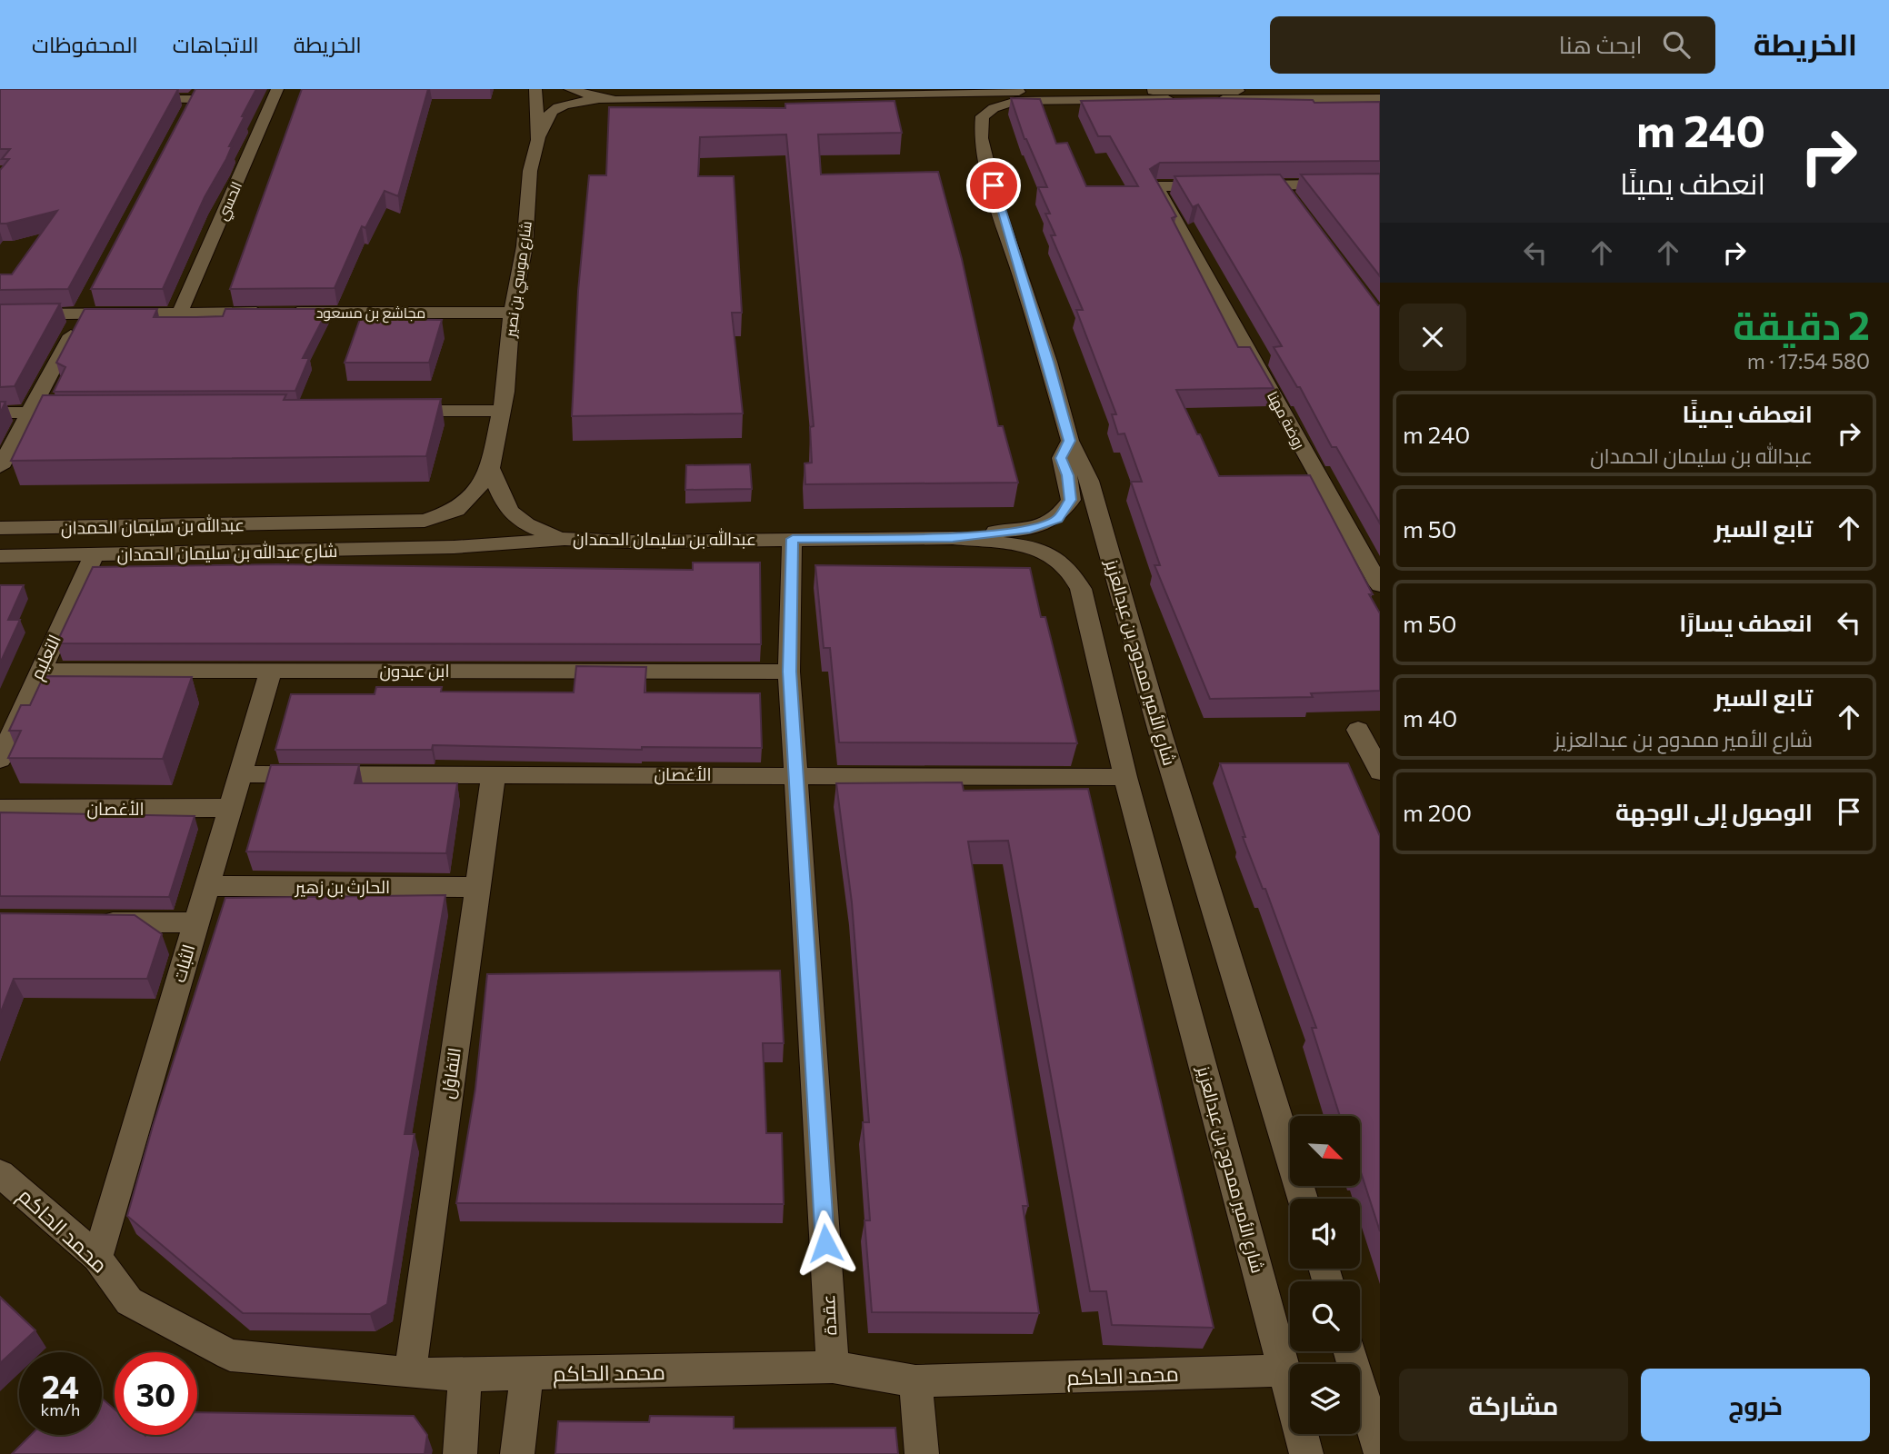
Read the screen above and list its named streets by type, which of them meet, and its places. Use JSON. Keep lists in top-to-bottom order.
{
  "streets": {
    "street": [
      "الحسي",
      "شارع موسي بن نصير",
      "مجاشع بن مسعود",
      "روضة مهنا",
      "عبدالله بن سليمان الحمدان",
      "شارع عبدالله بن سليمان الحمدان",
      "التعليم",
      "شارع الأمير ممدوح بن عبدالعزيز",
      "ابن عبدون",
      "الأغصان",
      "الحارث بن زهير",
      "الثبات",
      "التفاؤل",
      "محمد الحاكم",
      "عقدة"
    ]
  },
  "crossings": [
    ["الحسي", "مجاشع بن مسعود"],
    ["شارع موسي بن نصير", "مجاشع بن مسعود"],
    ["شارع موسي بن نصير", "عبدالله بن سليمان الحمدان"],
    ["عبدالله بن سليمان الحمدان", "شارع عبدالله بن سليمان الحمدان"],
    ["عبدالله بن سليمان الحمدان", "شارع الأمير ممدوح بن عبدالعزيز"],
    ["عبدالله بن سليمان الحمدان", "عقدة"],
    ["شارع عبدالله بن سليمان الحمدان", "التعليم"],
    ["التعليم", "ابن عبدون"],
    ["شارع الأمير ممدوح بن عبدالعزيز", "الأغصان"],
    ["شارع الأمير ممدوح بن عبدالعزيز", "محمد الحاكم"],
    ["ابن عبدون", "الثبات"],
    ["ابن عبدون", "عقدة"],
    ["الأغصان", "الثبات"],
    ["الأغصان", "التفاؤل"],
    ["الأغصان", "عقدة"],
    ["الحارث بن زهير", "الثبات"],
    ["الحارث بن زهير", "التفاؤل"],
    ["الثبات", "محمد الحاكم"],
    ["التفاؤل", "محمد الحاكم"],
    ["محمد الحاكم", "عقدة"]
  ],
  "north": "bottom right",
  "page": {
    "header": "الخريطة",
    "search": "ابحث هنا",
    "nav": ["الخريطة", "الاتجاهات", "المحفوظات"],
    "turn": ["240 m", "انعطف يمينًا"],
    "heading": ["2 دقيقة", "580 m · 17:54"],
    "list": [
      {
        "name": "انعطف يمينًا",
        "note": "عبدالله بن سليمان الحمدان",
        "value": "240 m"
      },
      {
        "name": "تابع السير",
        "value": "50 m"
      },
      {
        "name": "انعطف يسارًا",
        "value": "50 m"
      },
      {
        "name": "تابع السير",
        "note": "شارع الأمير ممدوح بن عبدالعزيز",
        "value": "40 m"
      },
      {
        "name": "الوصول إلى الوجهة",
        "value": "200 m"
      }
    ],
    "speed": "24 km/h",
    "limit": "30",
    "buttons": ["خروج", "مشاركة"]
  }
}
